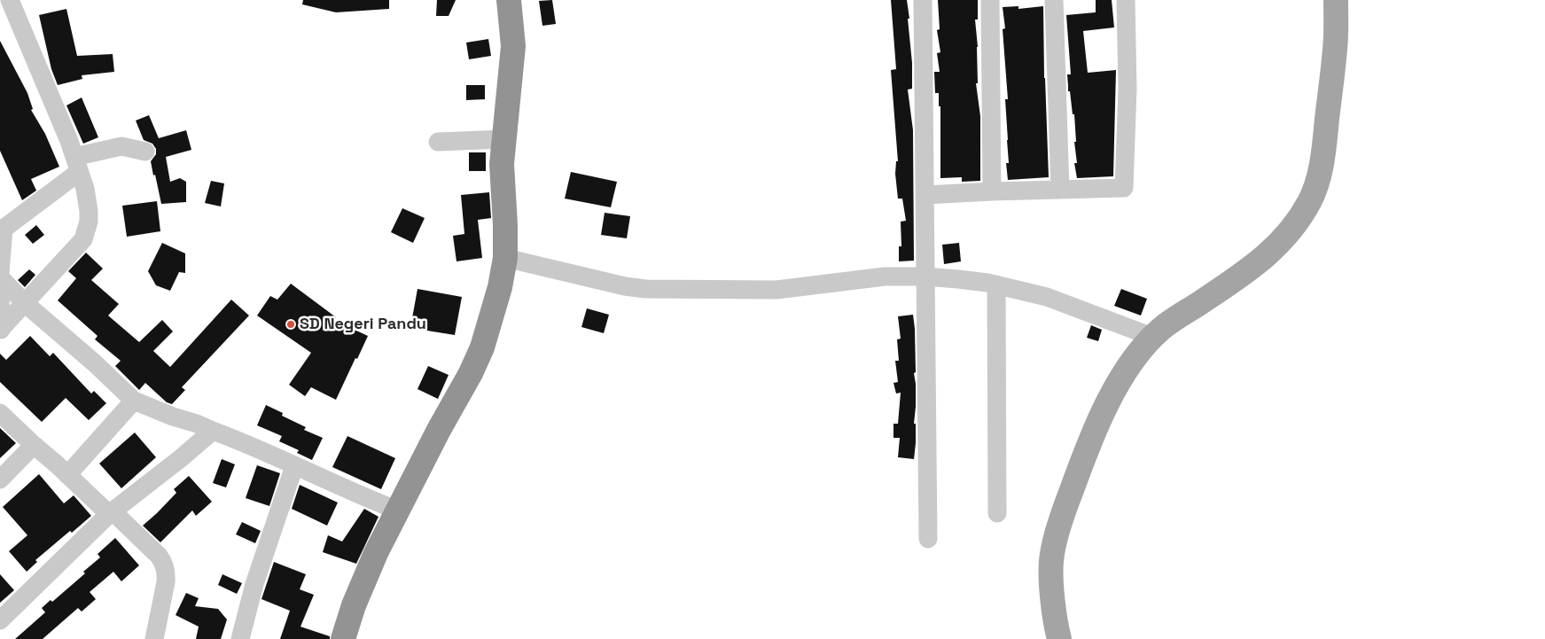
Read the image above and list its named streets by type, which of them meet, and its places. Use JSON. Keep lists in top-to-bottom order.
{
  "places": ["SD Negeri Pandu"]
}
